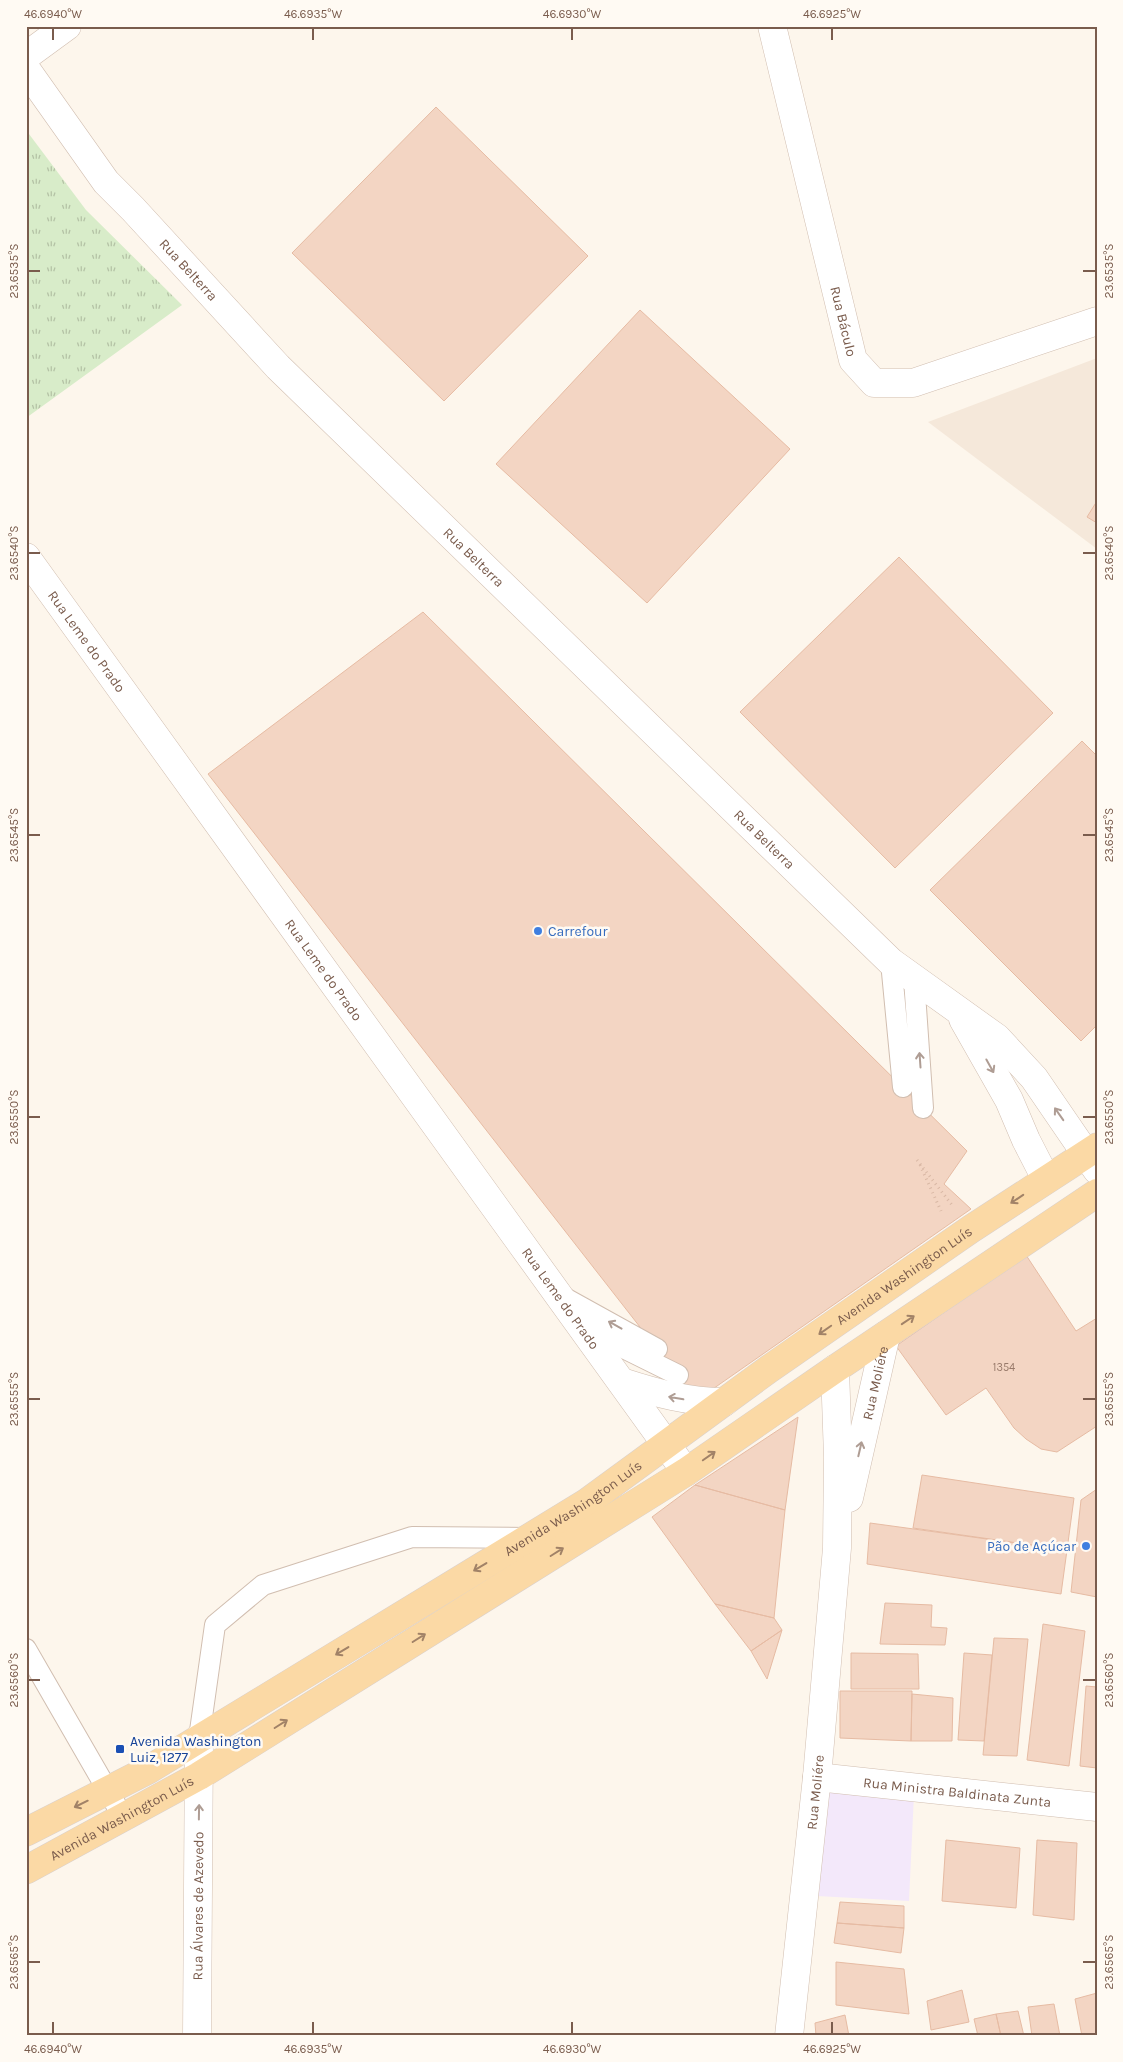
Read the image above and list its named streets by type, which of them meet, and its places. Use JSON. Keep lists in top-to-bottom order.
{
  "streets": {
    "main road": ["Avenida Washington Luís"],
    "street": [
      "Rua Belterra",
      "Rua Báculo",
      "Rua Leme do Prado",
      "Rua Moliére",
      "Rua Ministra Baldinata Zunta",
      "Rua Álvares de Azevedo"
    ]
  },
  "crossings": [
    ["Rua Belterra", "Avenida Washington Luís"],
    ["Rua Leme do Prado", "Avenida Washington Luís"],
    ["Avenida Washington Luís", "Rua Moliére"],
    ["Avenida Washington Luís", "Rua Álvares de Azevedo"],
    ["Rua Moliére", "Rua Ministra Baldinata Zunta"]
  ],
  "one_way": ["Rua Álvares de Azevedo"],
  "places": {
    "other": ["Carrefour", "Pão de Açúcar"],
    "transit": ["Avenida Washington Luiz, 1277"]
  },
  "house_numbers": ["1354"],
  "coordinates": [
    "46.6940°W",
    "46.6935°W",
    "46.6930°W",
    "46.6925°W",
    "23.6535°S",
    "23.6540°S",
    "23.6545°S",
    "23.6550°S",
    "23.6555°S",
    "23.6560°S",
    "23.6565°S"
  ]
}
